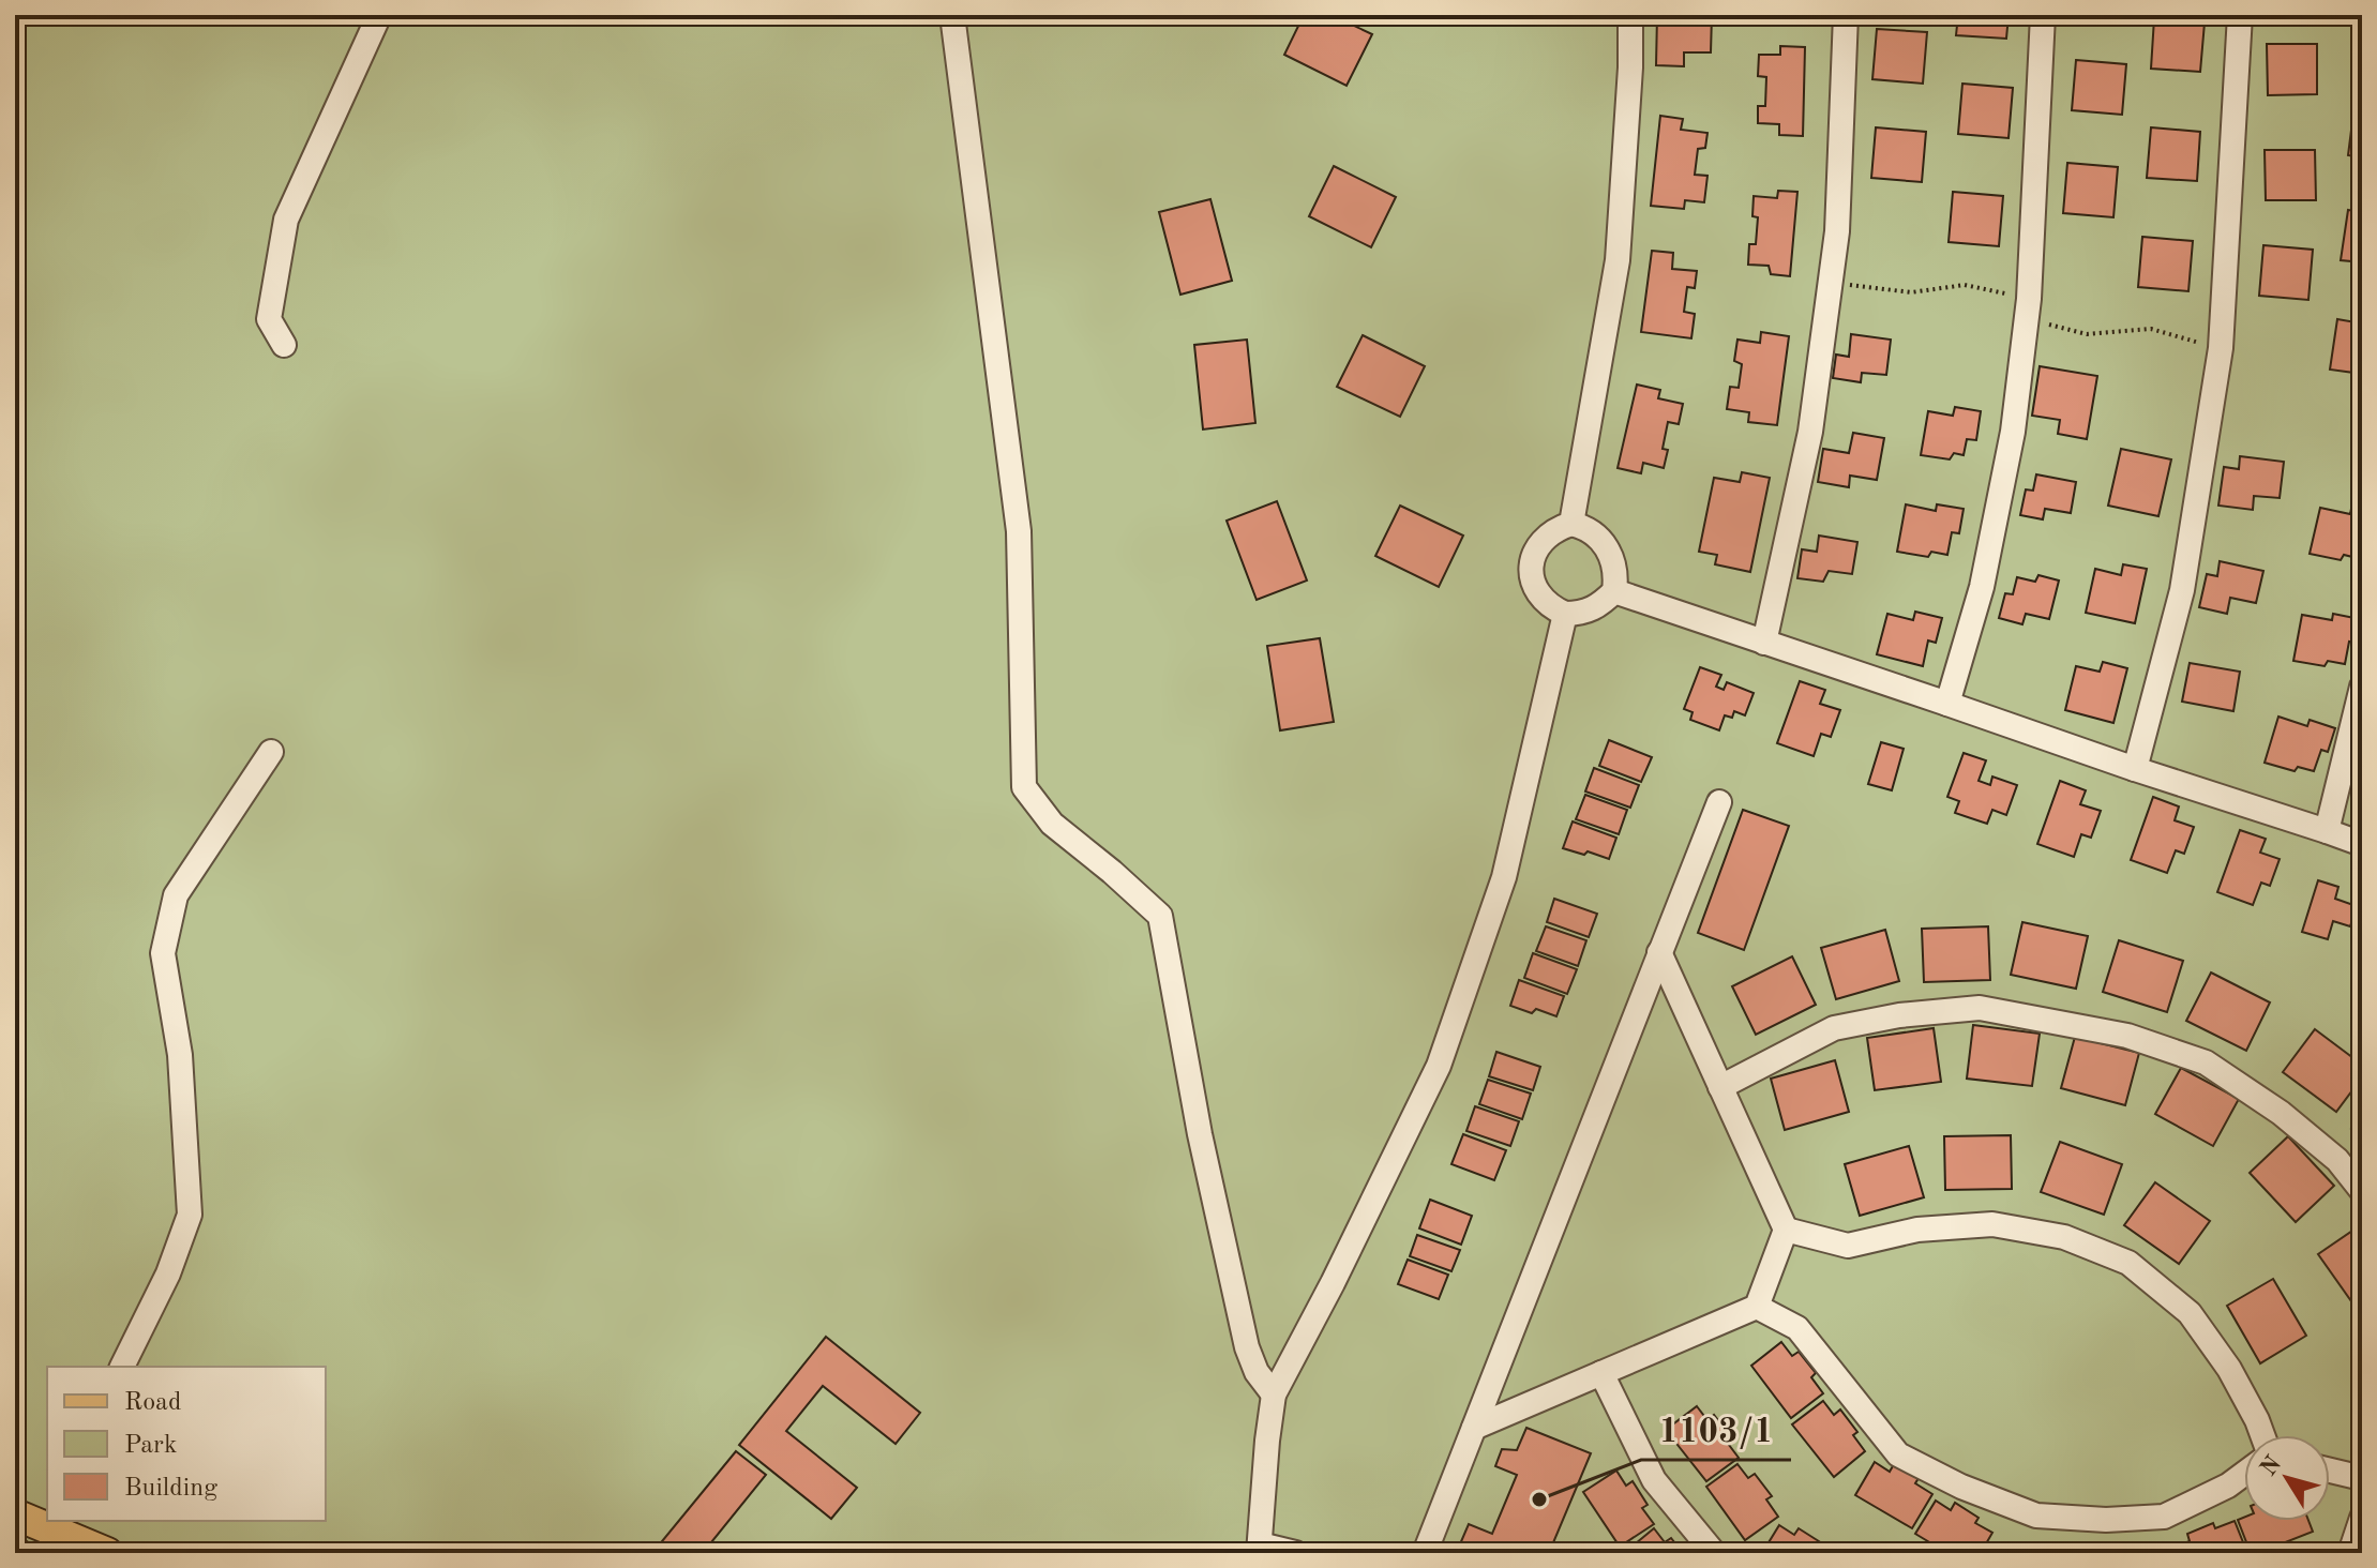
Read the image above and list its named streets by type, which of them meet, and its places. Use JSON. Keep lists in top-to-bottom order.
{
  "places": ["1103/1"],
  "legend": ["Road", "Park", "Building"],
  "north": "top left"
}
